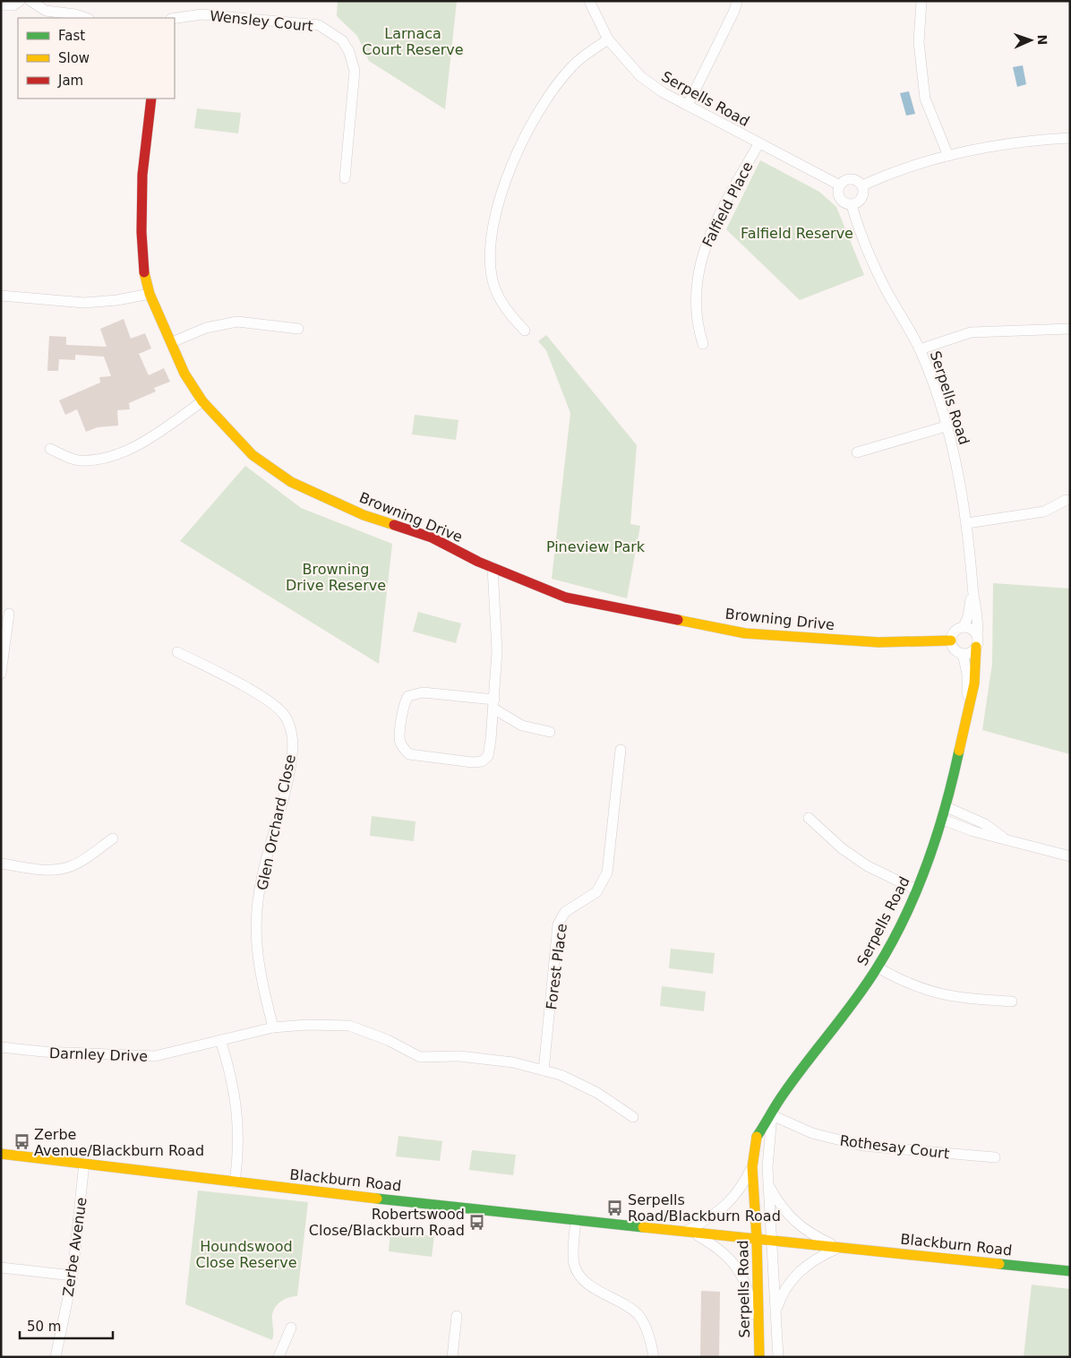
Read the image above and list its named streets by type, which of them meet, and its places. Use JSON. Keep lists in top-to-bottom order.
{
  "streets": {
    "street": [
      "Wensley Court",
      "Serpells Road",
      "Falfield Place",
      "Browning Drive",
      "Glen Orchard Close",
      "Forest Place",
      "Darnley Drive",
      "Rothesay Court",
      "Blackburn Road",
      "Zerbe Avenue"
    ]
  },
  "crossings": [
    ["Serpells Road", "Falfield Place"],
    ["Serpells Road", "Browning Drive"],
    ["Serpells Road", "Rothesay Court"],
    ["Serpells Road", "Blackburn Road"],
    ["Glen Orchard Close", "Darnley Drive"],
    ["Forest Place", "Darnley Drive"],
    ["Blackburn Road", "Zerbe Avenue"]
  ],
  "parks": [
    "Larnaca Court Reserve",
    "Falfield Reserve",
    "Pineview Park",
    "Browning Drive Reserve",
    "Houndswood Close Reserve"
  ],
  "places": {
    "bus stop": ["Zerbe Avenue/Blackburn Road", "Serpells Road/Blackburn Road", "Robertswood Close/Blackburn Road"]
  },
  "legend": ["Fast", "Slow", "Jam"],
  "scale_bar": "50 m",
  "north": "right"
}
